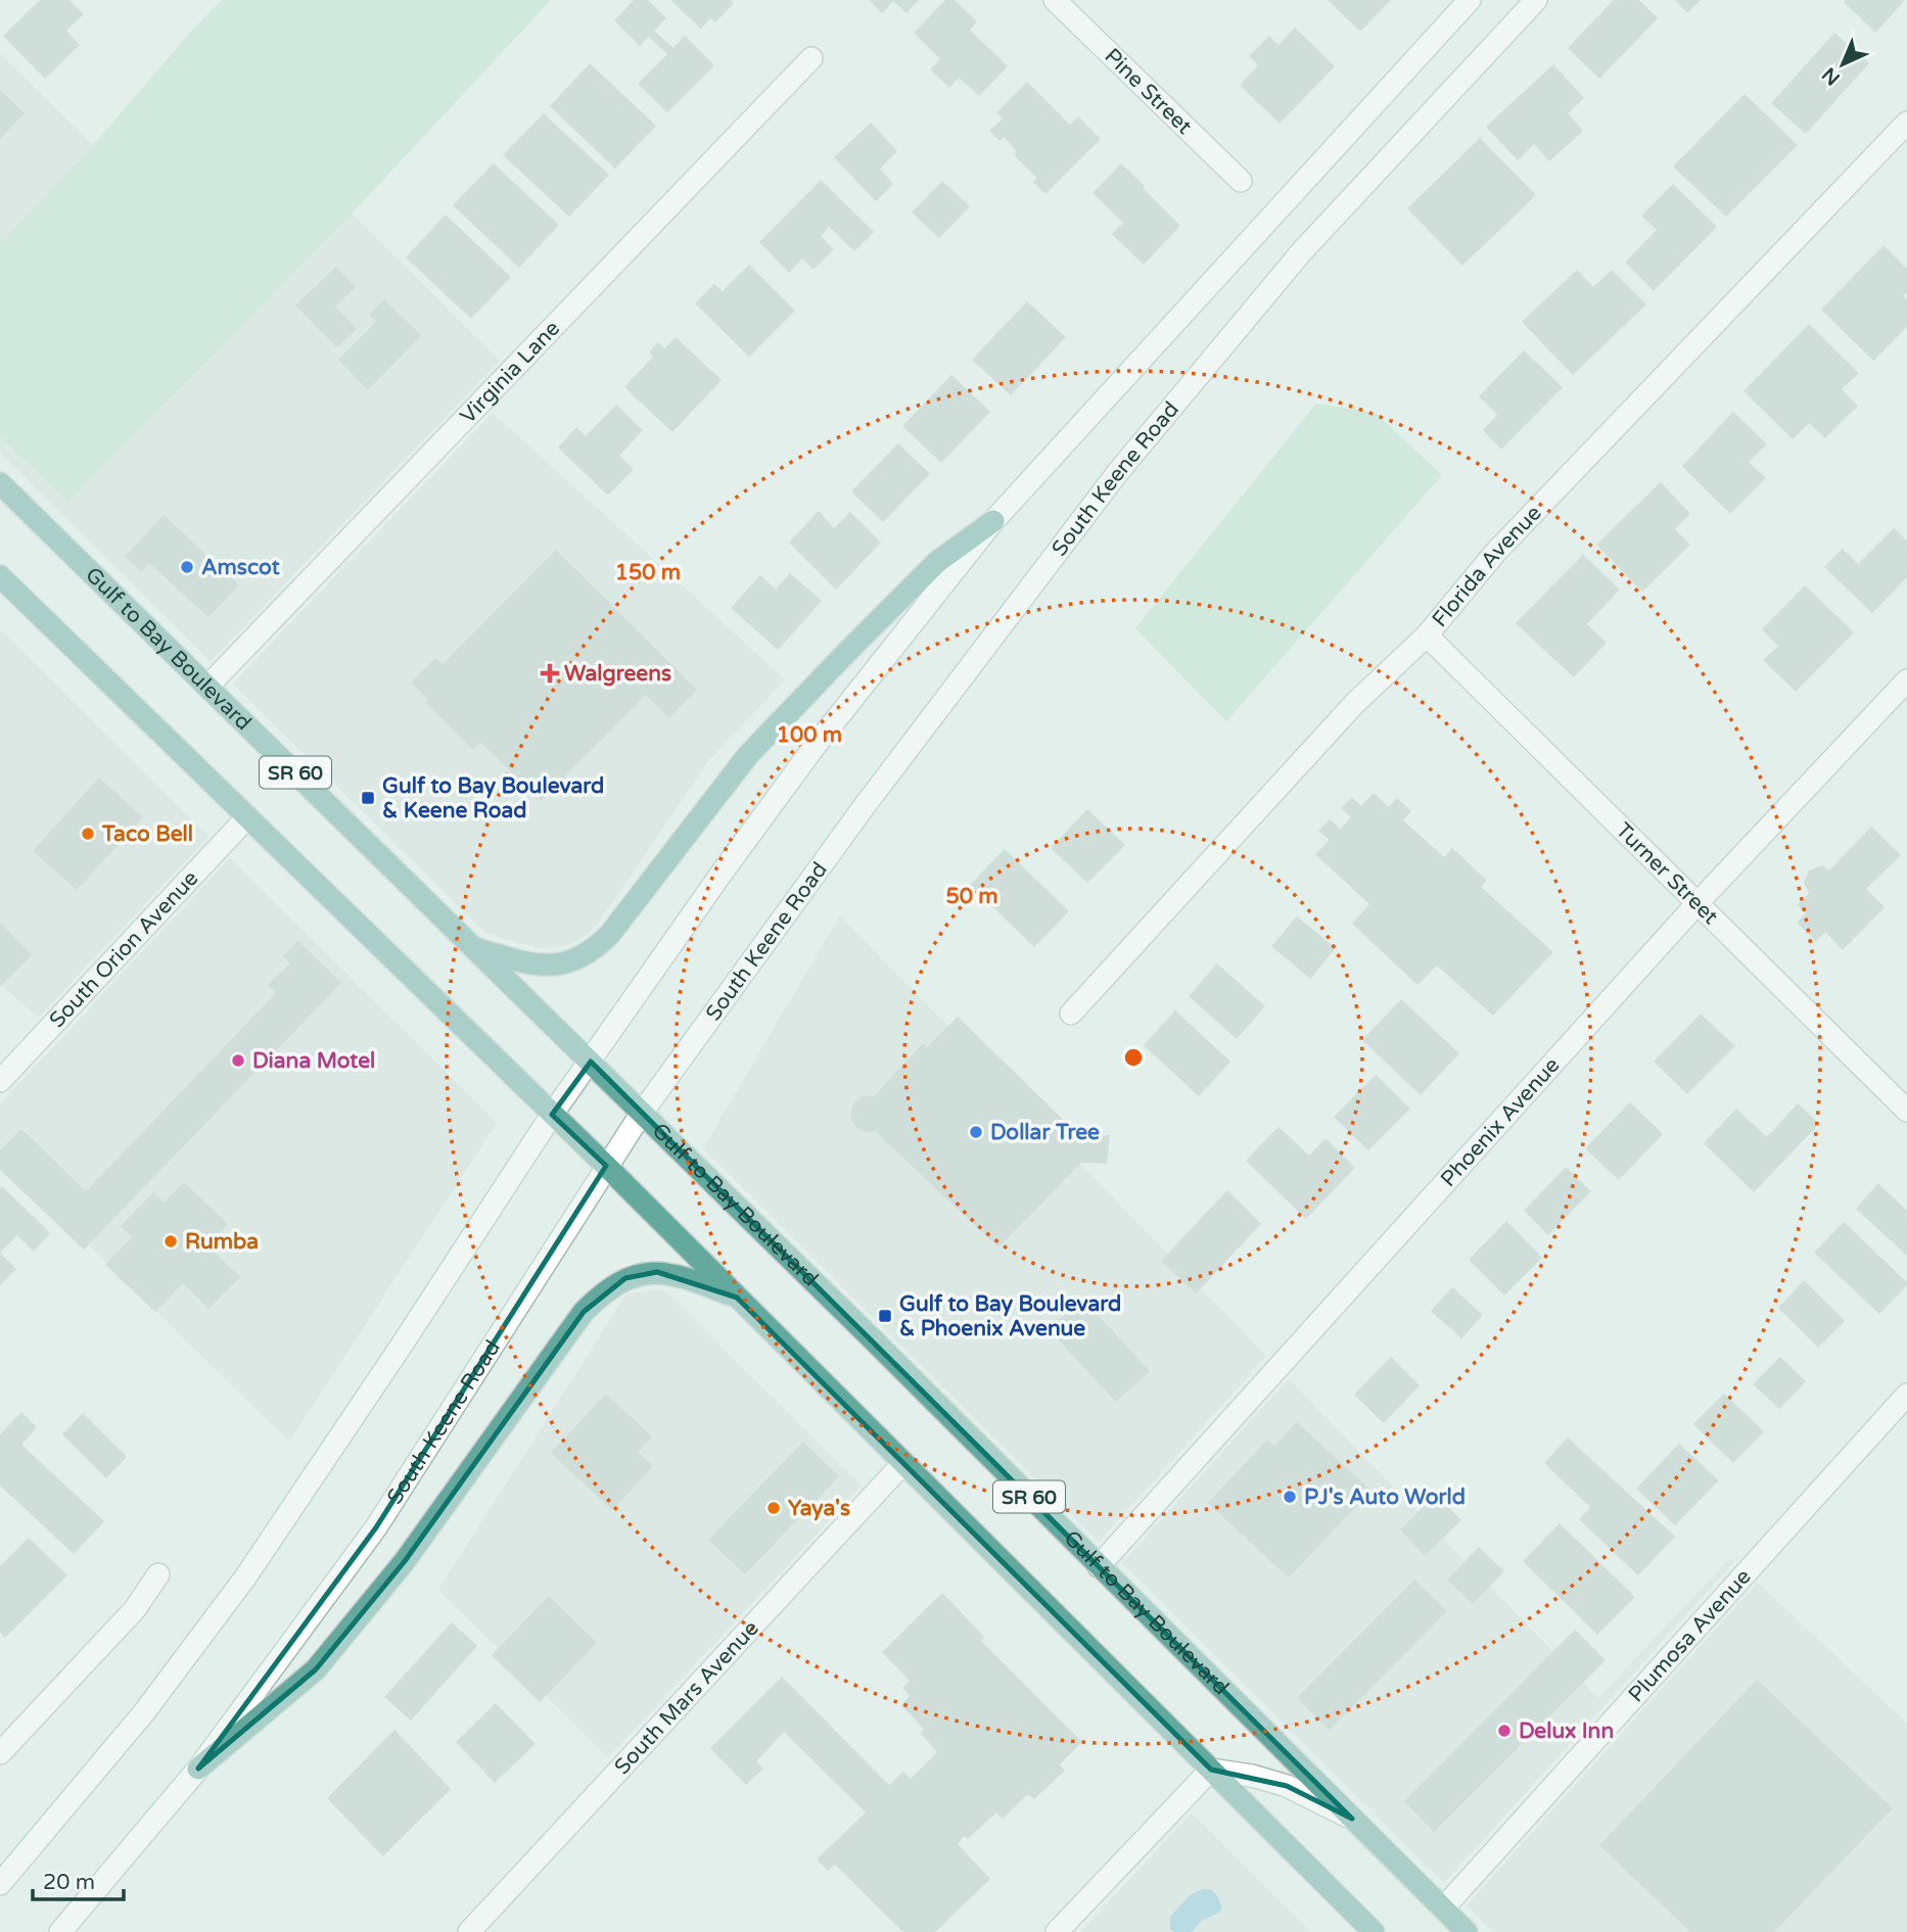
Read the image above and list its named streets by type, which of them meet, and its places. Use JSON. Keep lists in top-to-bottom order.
{
  "streets": {
    "main road": ["Gulf to Bay Boulevard", "SR 60"],
    "street": [
      "Pine Street",
      "Virginia Lane",
      "South Keene Road",
      "Florida Avenue",
      "Turner Street",
      "South Orion Avenue",
      "Phoenix Avenue",
      "Plumosa Avenue",
      "South Mars Avenue"
    ]
  },
  "crossings": [
    ["Virginia Lane", "Gulf to Bay Boulevard"],
    ["South Keene Road", "Gulf to Bay Boulevard"],
    ["South Keene Road", "SR 60"],
    ["Florida Avenue", "Turner Street"],
    ["Gulf to Bay Boulevard", "Phoenix Avenue"],
    ["Gulf to Bay Boulevard", "Plumosa Avenue"],
    ["SR 60", "South Orion Avenue"],
    ["SR 60", "South Mars Avenue"],
    ["Turner Street", "Phoenix Avenue"]
  ],
  "places": {
    "other": [
      "Amscot",
      "Taco Bell",
      "Diana Motel",
      "Dollar Tree",
      "Rumba",
      "PJ's Auto World",
      "Yaya's",
      "Delux Inn"
    ],
    "health": ["Walgreens"],
    "transit": ["Gulf to Bay Boulevard & Keene Road", "Gulf to Bay Boulevard & Phoenix Avenue"]
  },
  "scale_bar": "20 m",
  "north": "bottom left",
  "rings": ["150 m", "100 m", "50 m"]
}
